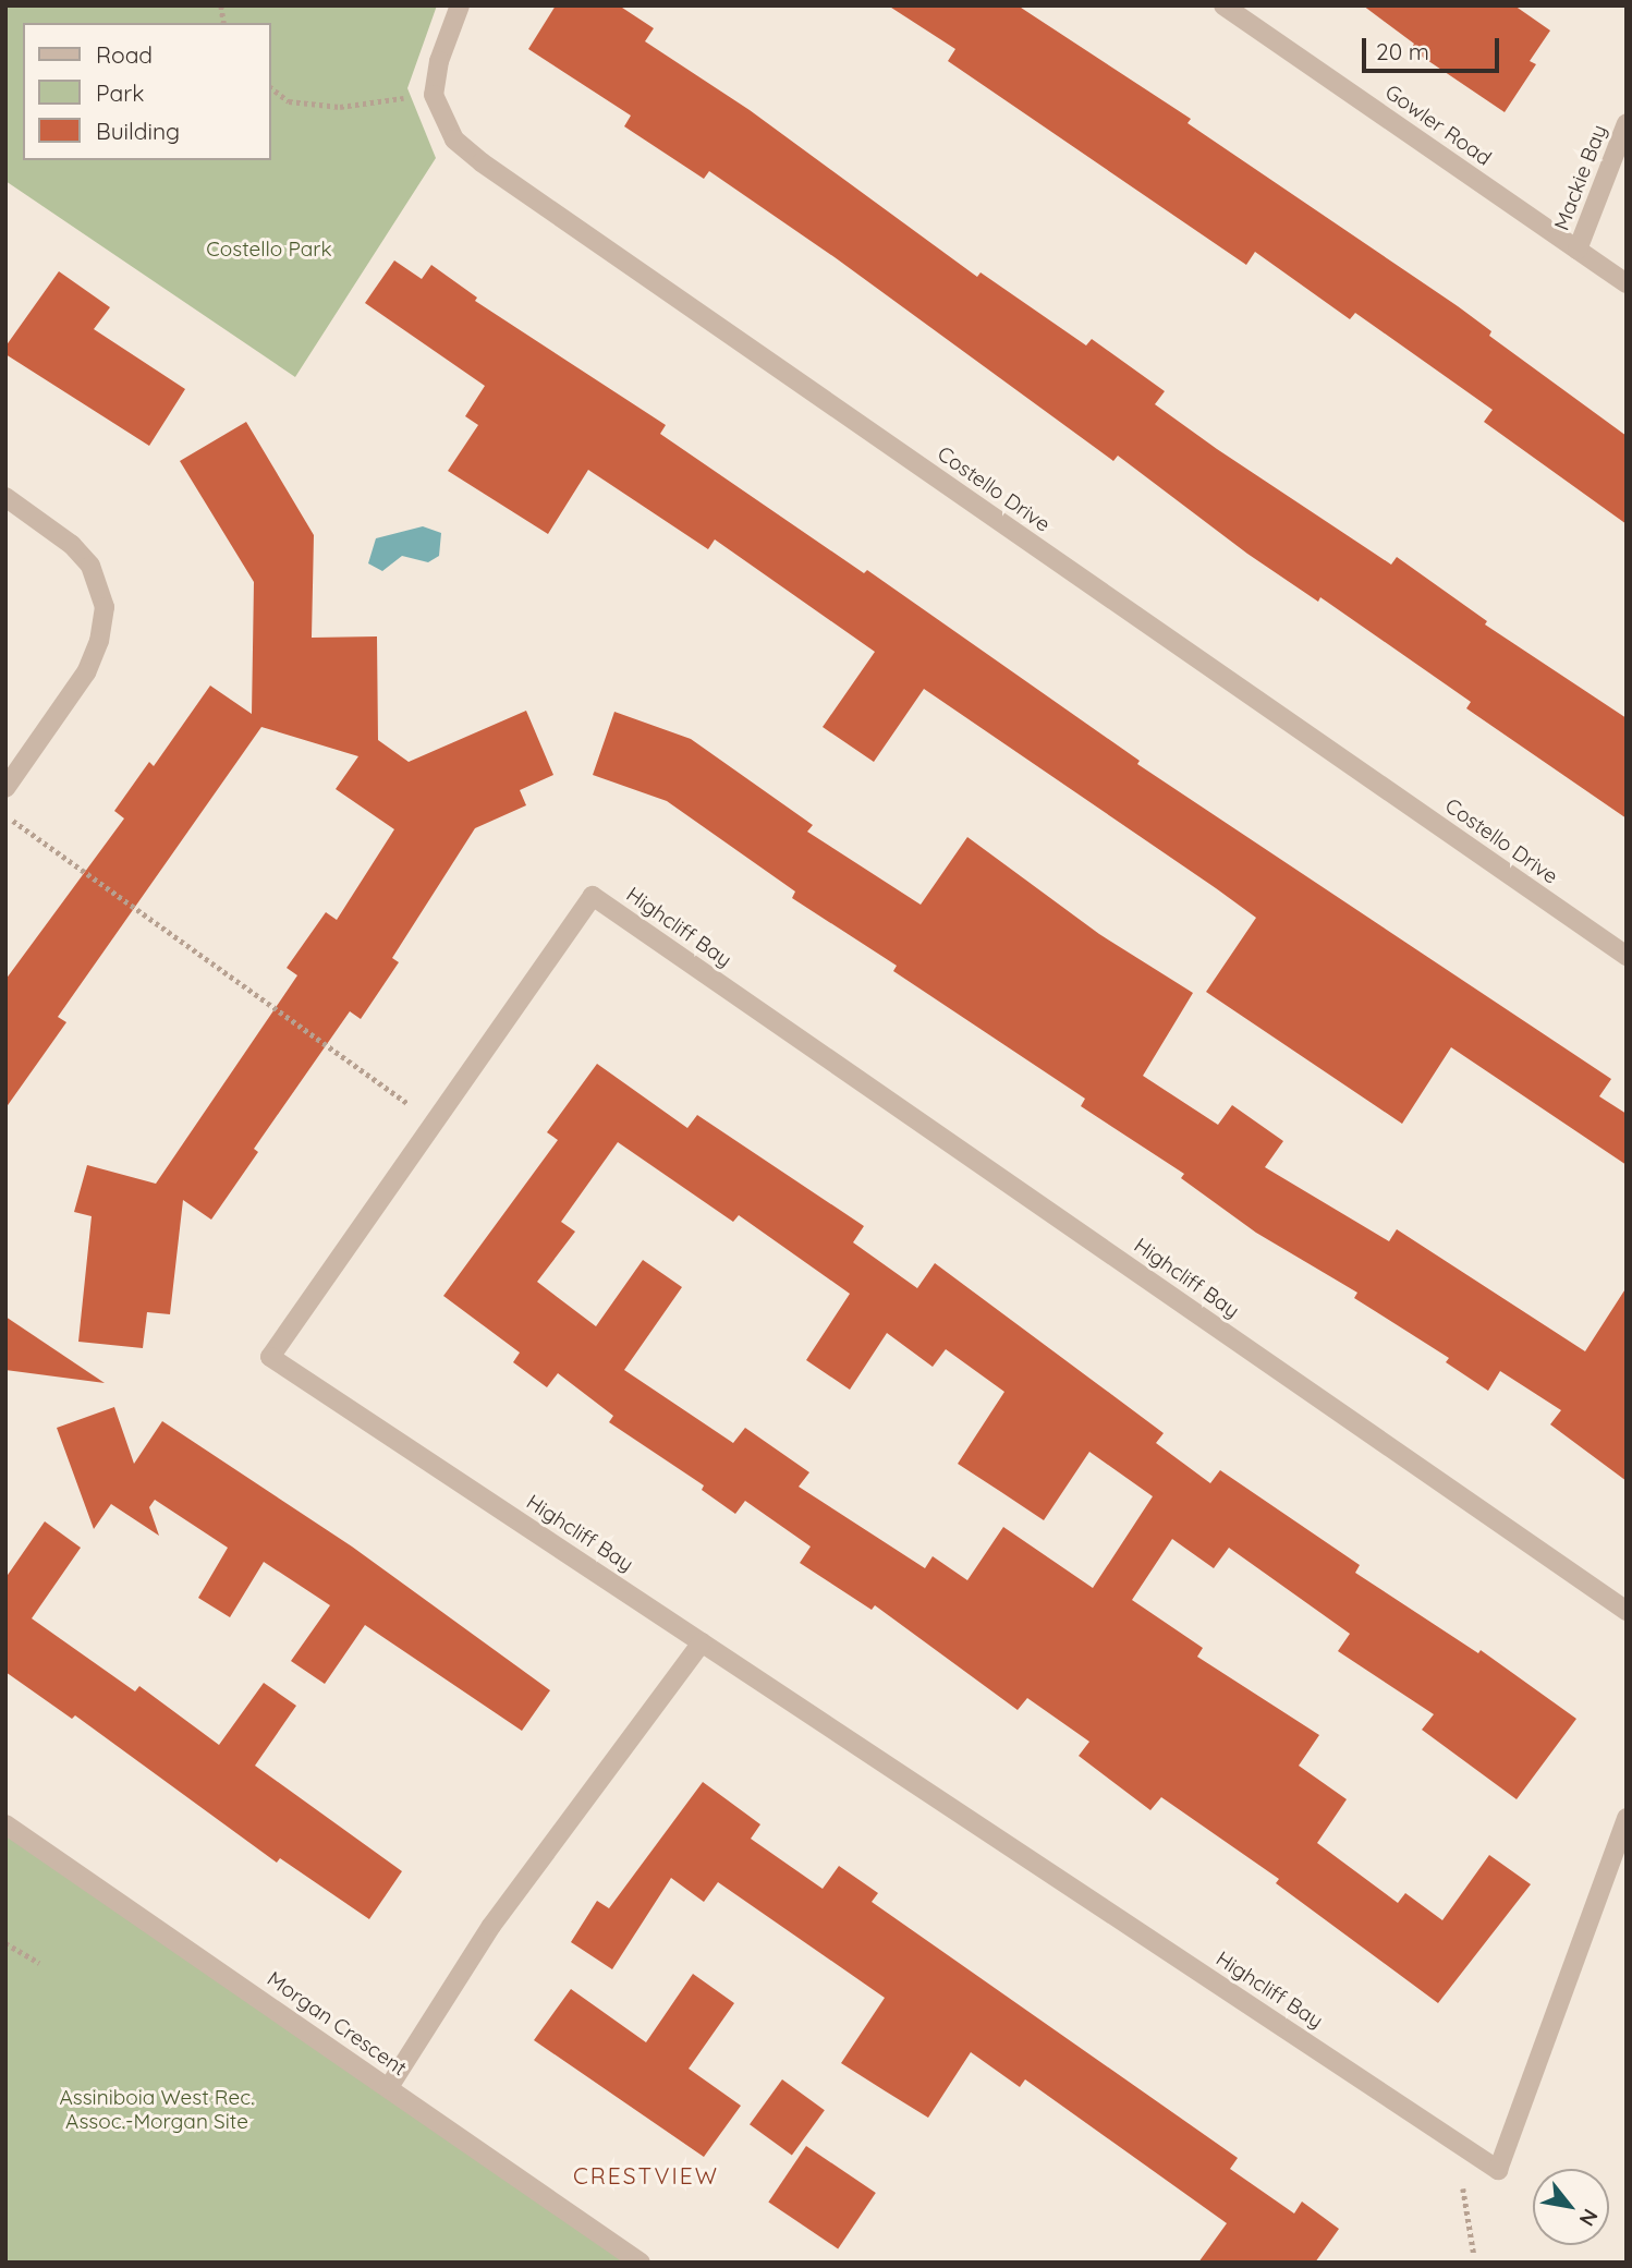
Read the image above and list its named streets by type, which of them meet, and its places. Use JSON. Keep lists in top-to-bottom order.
{
  "streets": {
    "street": [
      "Gowler Road",
      "Mackie Bay",
      "Costello Drive",
      "Highcliff Bay",
      "Morgan Crescent"
    ]
  },
  "crossings": [
    ["Gowler Road", "Mackie Bay"]
  ],
  "districts": ["CRESTVIEW"],
  "parks": ["Costello Park", "Assiniboia West Rec. Assoc.-Morgan Site"],
  "legend": ["Road", "Park", "Building"],
  "scale_bar": "20 m",
  "north": "bottom right"
}
